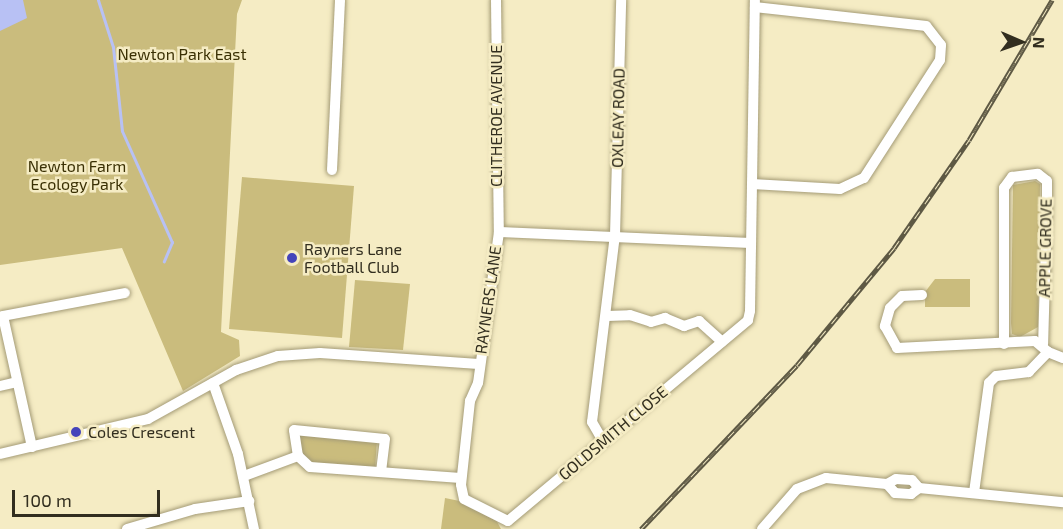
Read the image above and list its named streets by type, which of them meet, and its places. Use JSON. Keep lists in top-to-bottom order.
{
  "streets": {
    "street": [
      "CLITHEROE AVENUE",
      "OXLEAY ROAD",
      "APPLE GROVE",
      "RAYNERS LANE",
      "GOLDSMITH CLOSE"
    ]
  },
  "crossings": [
    ["CLITHEROE AVENUE", "RAYNERS LANE"],
    ["OXLEAY ROAD", "RAYNERS LANE"],
    ["OXLEAY ROAD", "GOLDSMITH CLOSE"],
    ["RAYNERS LANE", "GOLDSMITH CLOSE"]
  ],
  "parks": ["Newton Park East", "Newton Farm Ecology Park"],
  "places": ["Rayners Lane Football Club", "Coles Crescent"],
  "scale_bar": "100 m",
  "north": "right"
}
